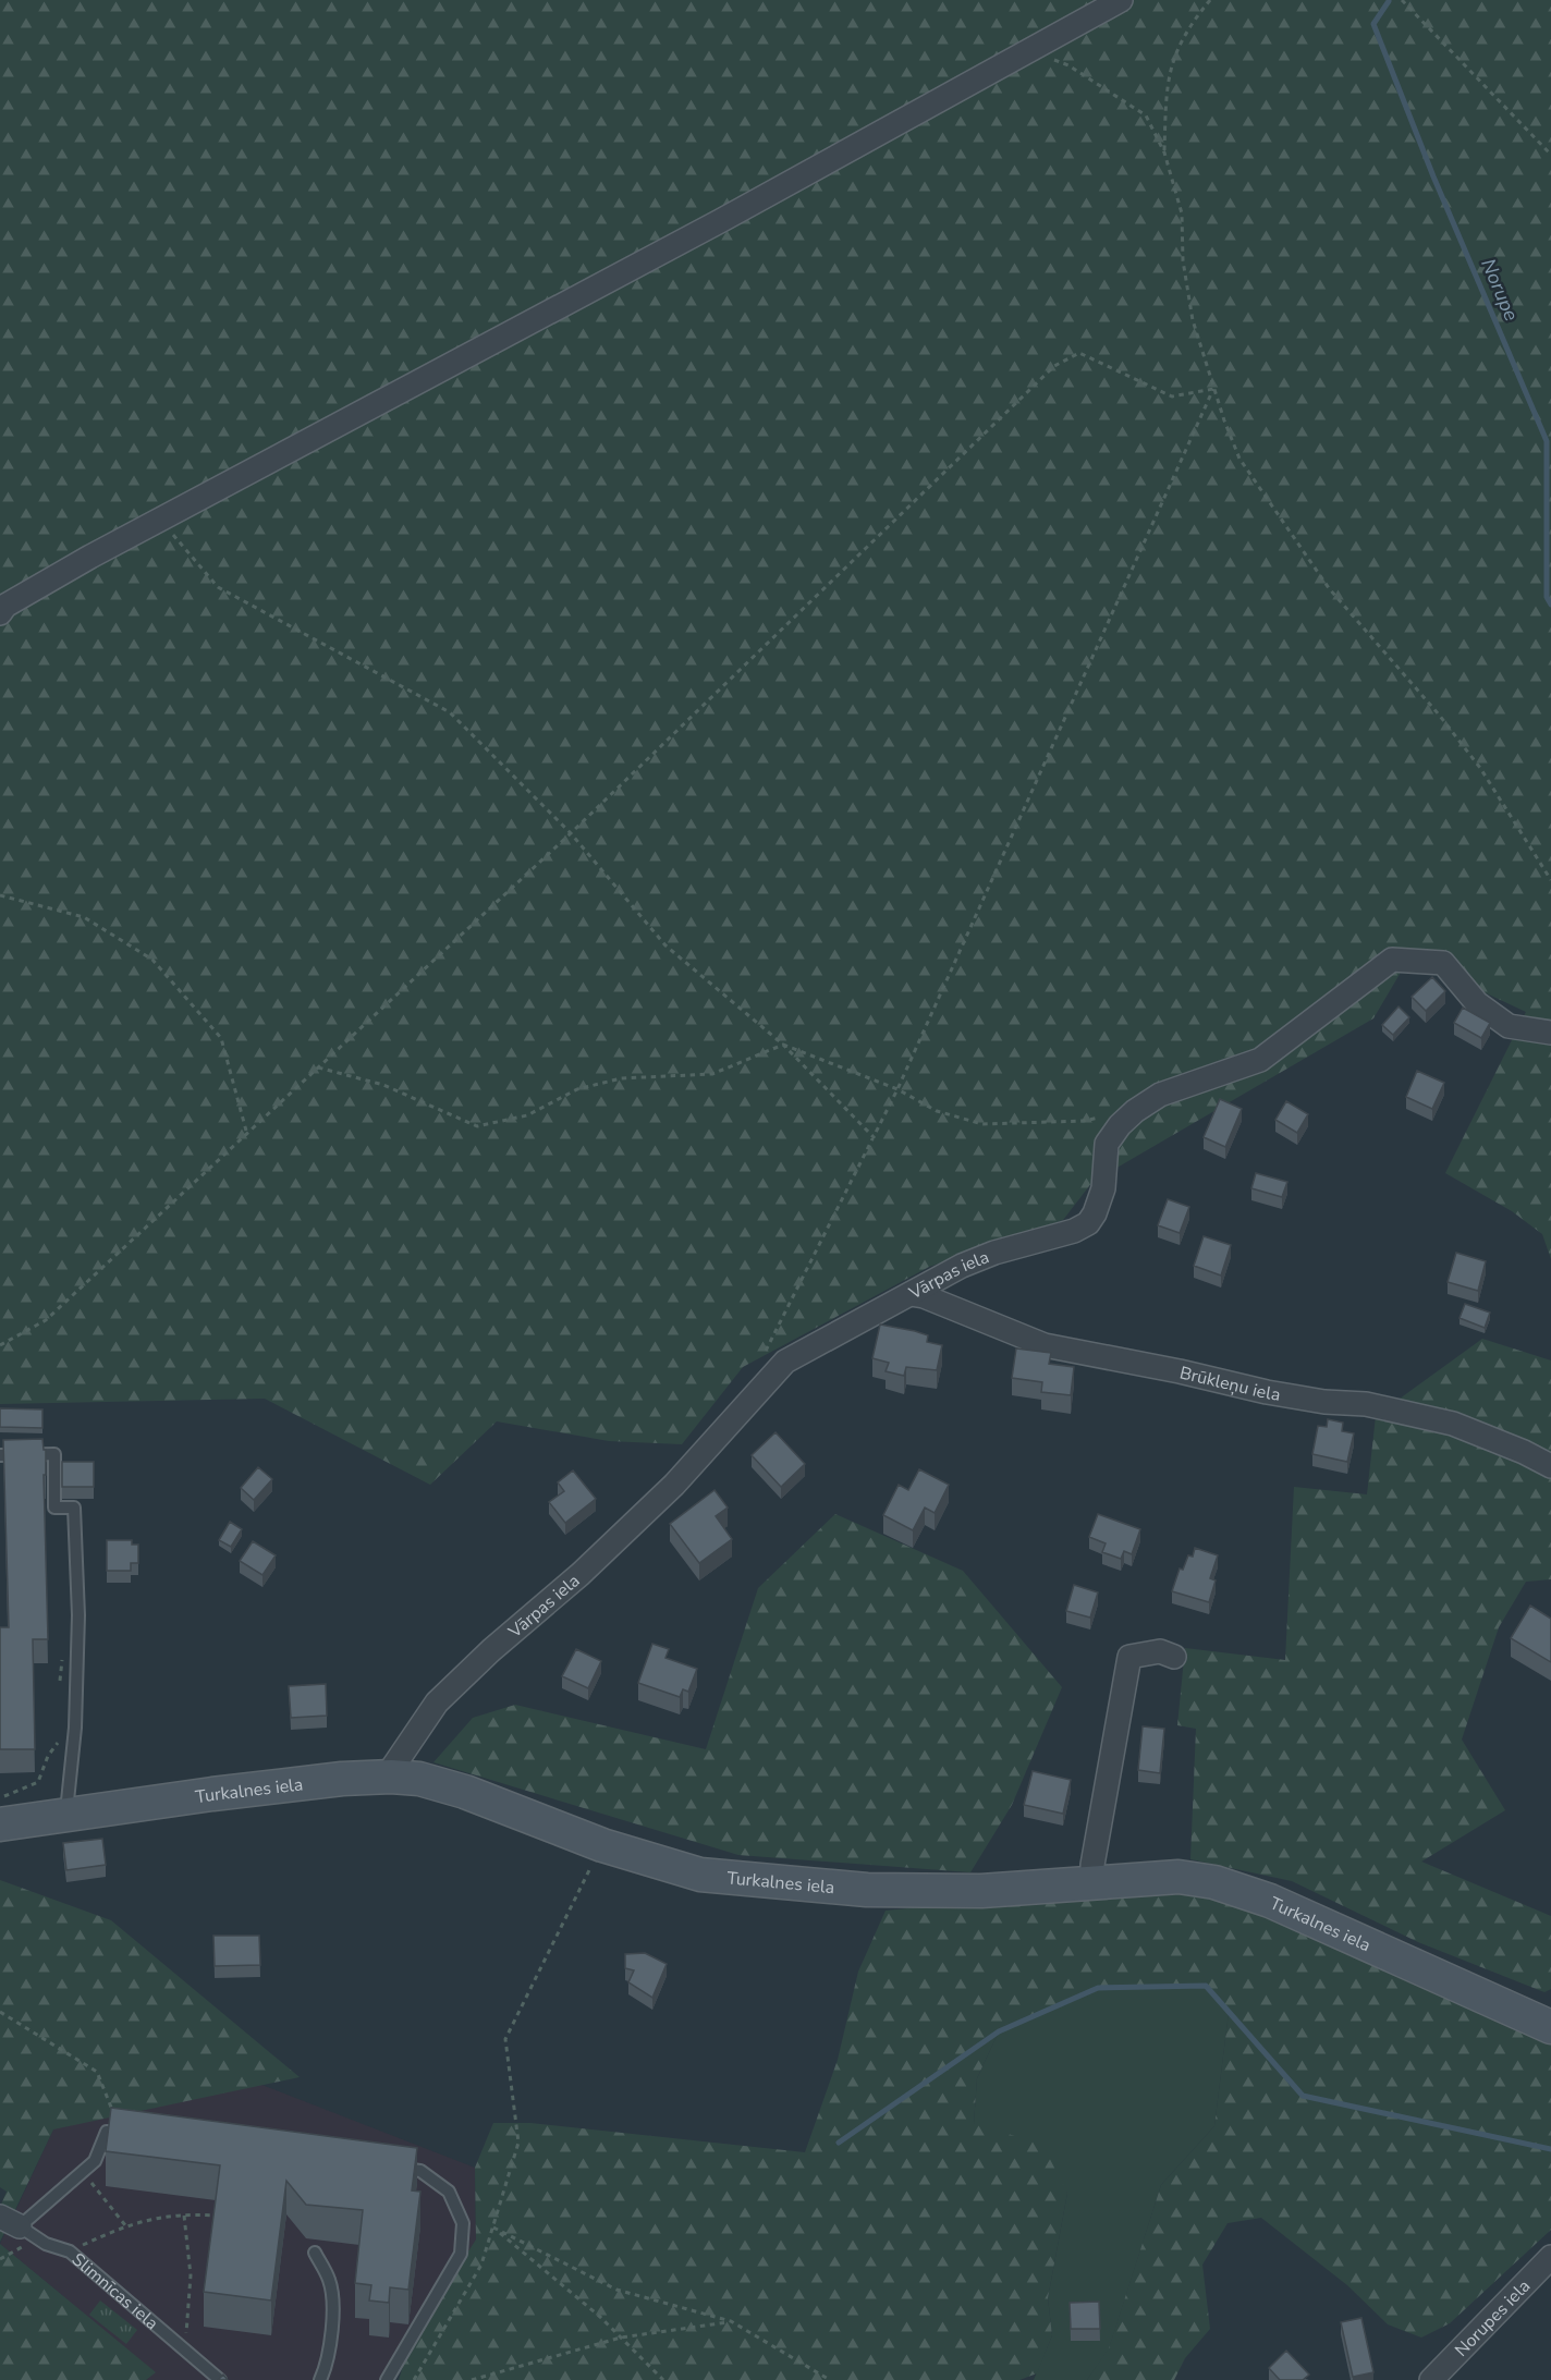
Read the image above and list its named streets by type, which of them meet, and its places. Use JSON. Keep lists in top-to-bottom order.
{
  "streets": {
    "main road": ["Turkalnes iela"],
    "street": ["Vārpas iela", "Brūkleņu iela", "Norupes iela"],
    "lane": ["Slimnīcas iela"]
  },
  "crossings": [
    ["Vārpas iela", "Brūkleņu iela"],
    ["Vārpas iela", "Turkalnes iela"]
  ],
  "water": ["Norupe"]
}
